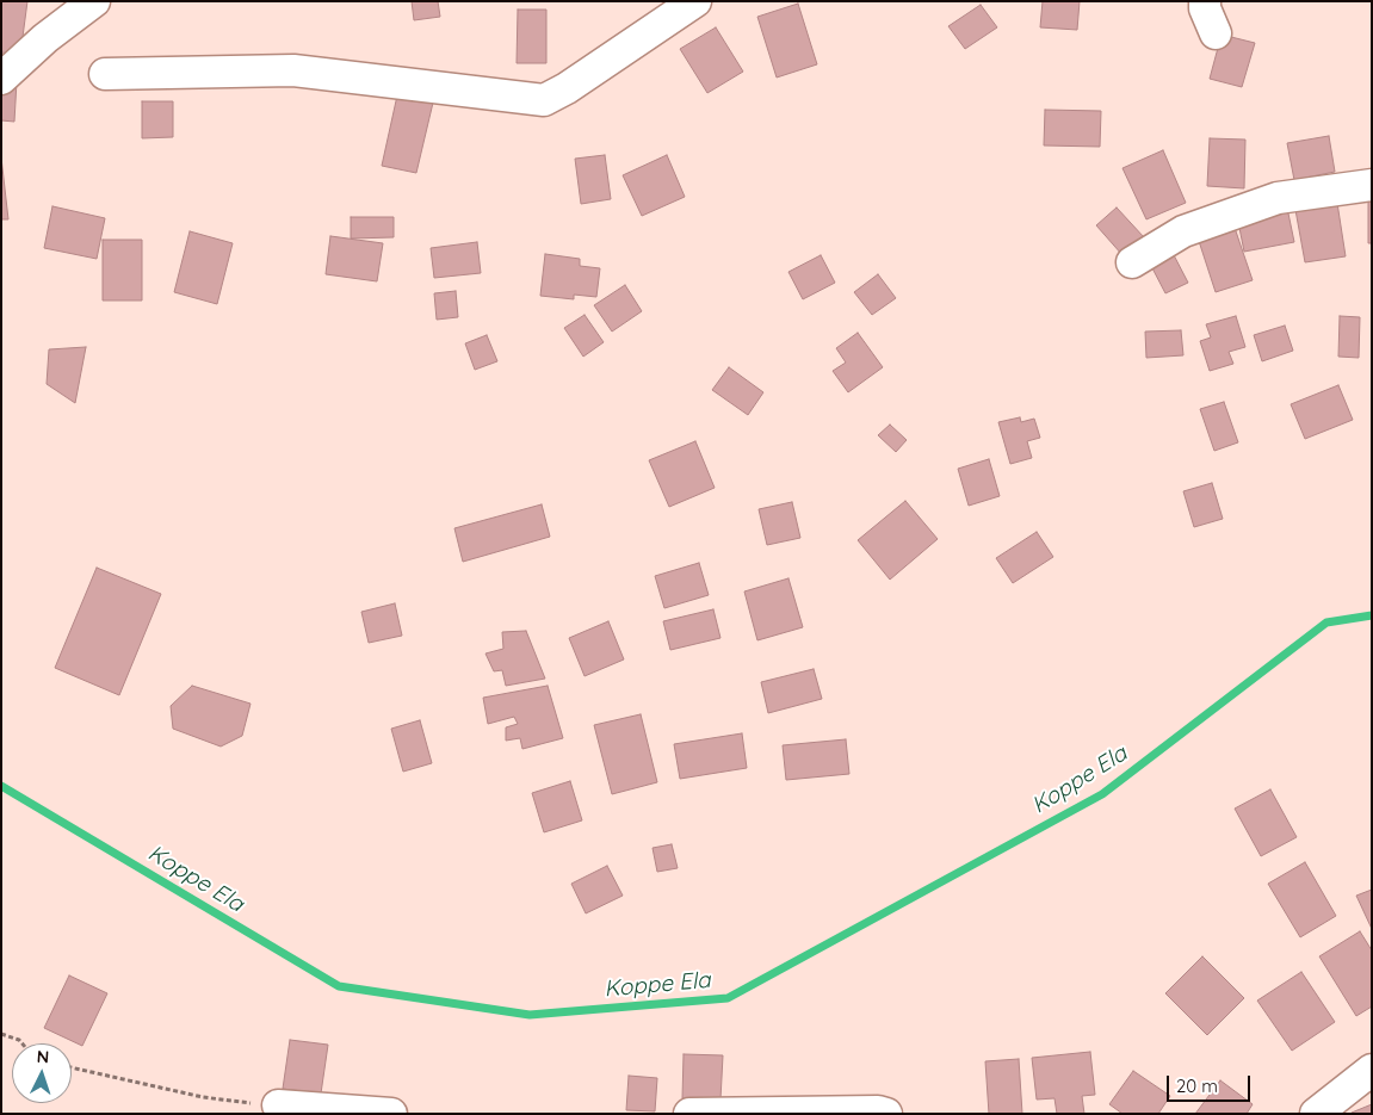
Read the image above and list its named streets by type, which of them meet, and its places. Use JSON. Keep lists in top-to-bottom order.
{
  "water": ["Koppe Ela"],
  "scale_bar": "20 m",
  "north": "top"
}
